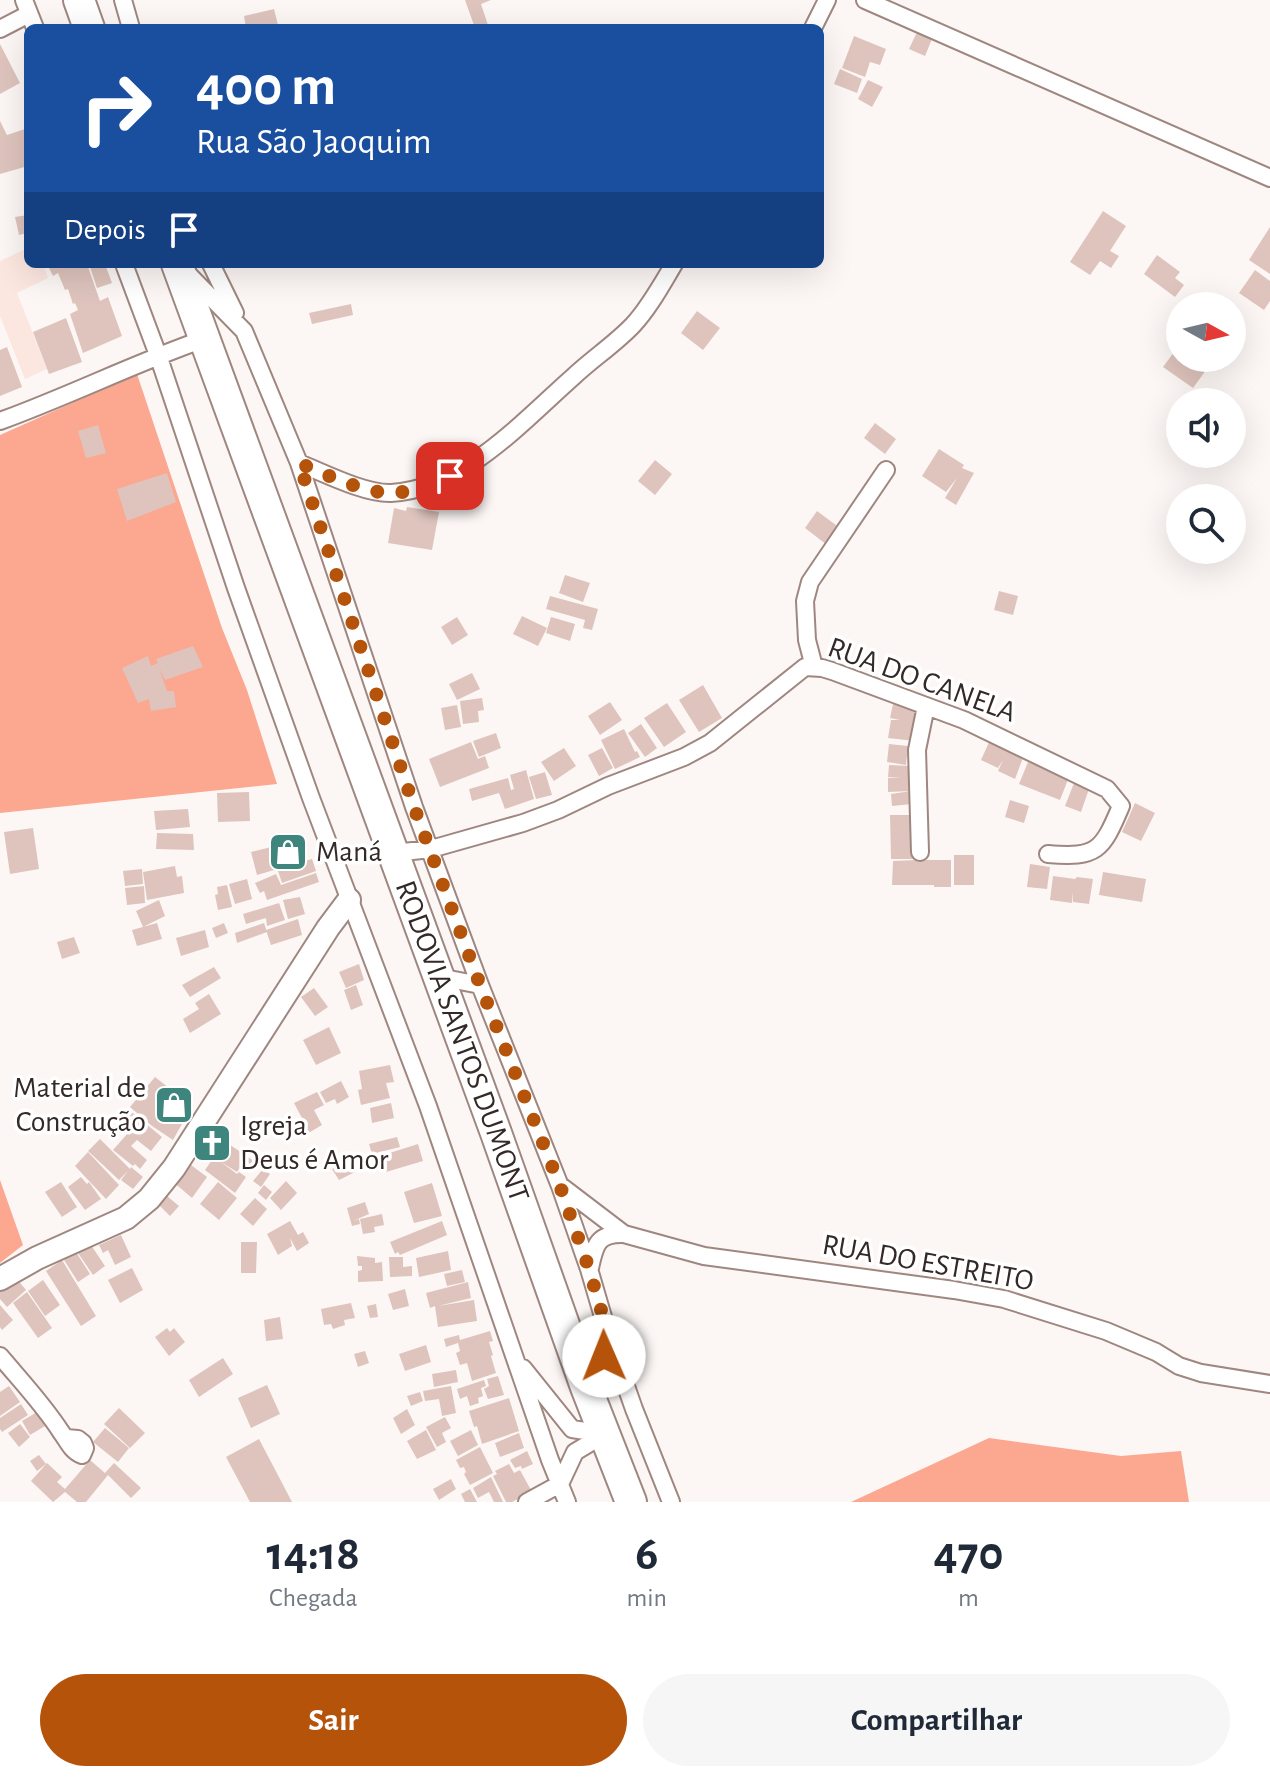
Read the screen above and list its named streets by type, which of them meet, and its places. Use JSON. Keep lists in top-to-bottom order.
{
  "streets": {
    "highway": ["RODOVIA SANTOS DUMONT"],
    "street": ["RUA DO CANELA", "RUA DO ESTREITO"]
  },
  "crossings": [
    ["RUA DO CANELA", "RODOVIA SANTOS DUMONT"]
  ],
  "places": {
    "shop": ["Maná", "Material de Construção"],
    "church": ["Igreja Deus é Amor"]
  },
  "north": "right",
  "page": {
    "turn": ["400 m", "Rua São Jaoquim"],
    "then": "Depois",
    "eta": [
      "14:18",
      "Chegada",
      "6",
      "min",
      "470",
      "m"
    ],
    "buttons": ["Sair", "Compartilhar"]
  }
}
